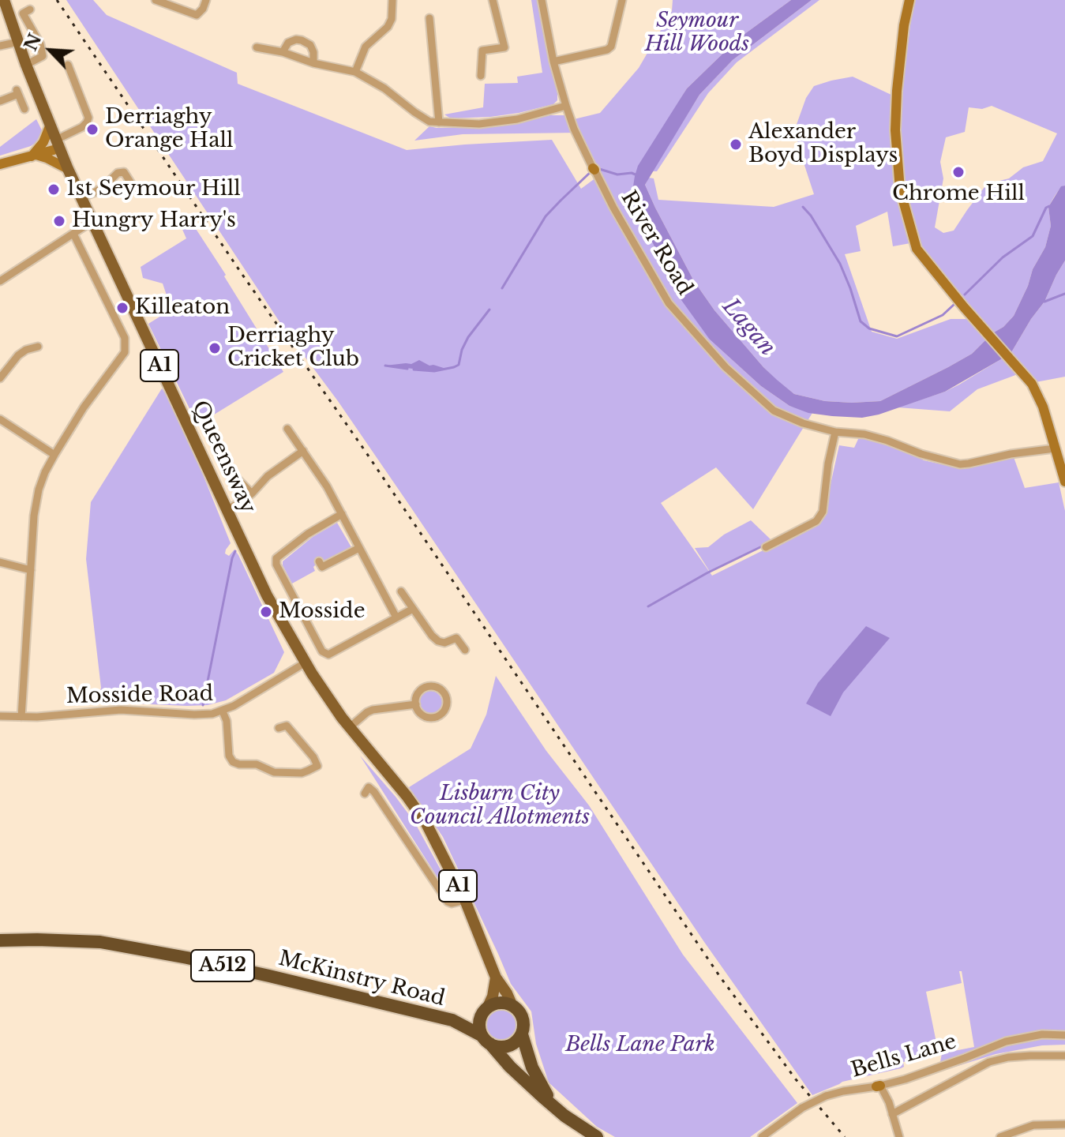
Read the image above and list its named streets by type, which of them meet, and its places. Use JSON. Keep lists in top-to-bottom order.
{
  "streets": {
    "highway": ["A1", "A512", "McKinstry Road"],
    "main road": ["Queensway"],
    "street": ["River Road", "Mosside Road", "Bells Lane"]
  },
  "crossings": [
    ["A1", "Queensway"],
    ["A1", "McKinstry Road"],
    ["Queensway", "Mosside Road"],
    ["Queensway", "McKinstry Road"]
  ],
  "water": ["Lagan"],
  "parks": ["Seymour Hill Woods", "Lisburn City Council Allotments", "Bells Lane Park"],
  "places": [
    "Derriaghy Orange Hall",
    "Alexander Boyd Displays",
    "Chrome Hill",
    "1st Seymour Hill",
    "Hungry Harry's",
    "Killeaton",
    "Derriaghy Cricket Club",
    "Mosside"
  ],
  "north": "top left"
}
